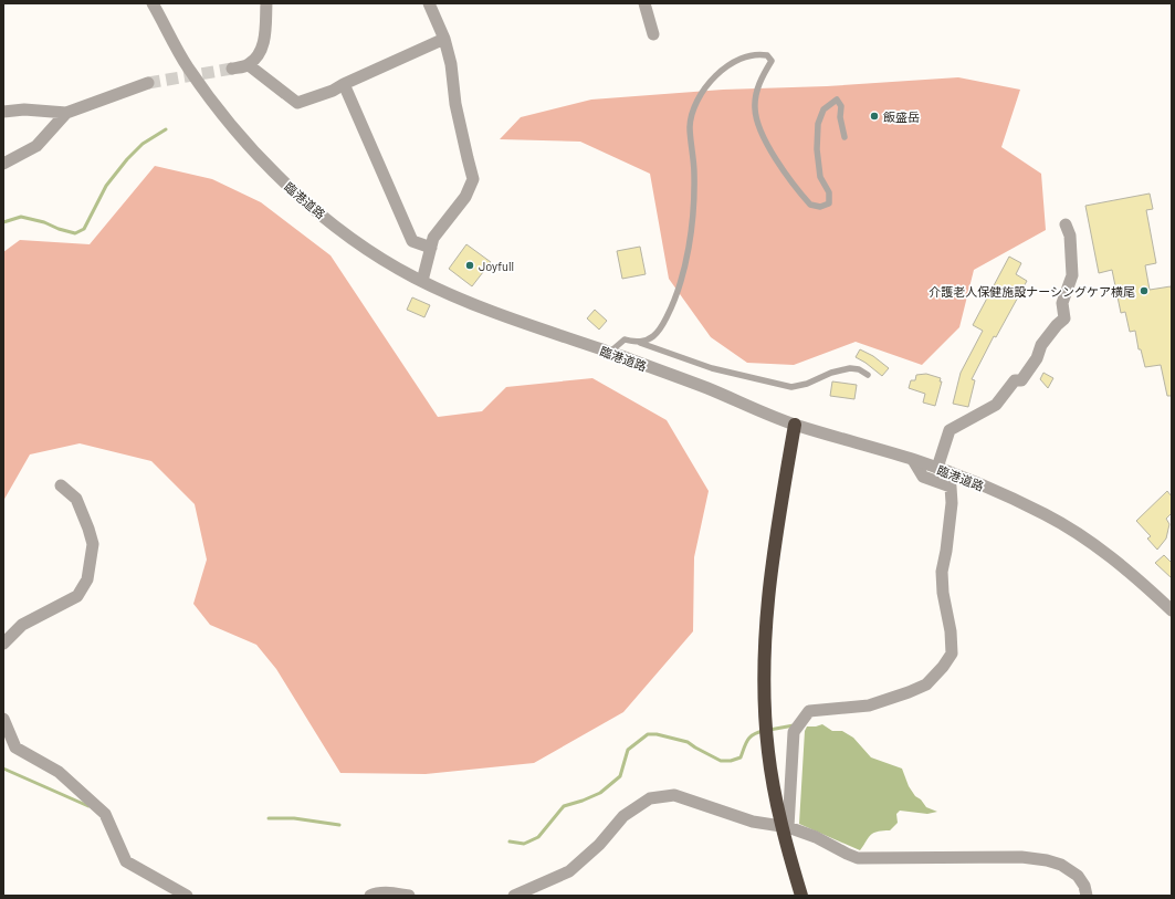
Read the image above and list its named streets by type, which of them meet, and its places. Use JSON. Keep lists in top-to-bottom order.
{
  "streets": {
    "street": ["臨港道路"]
  },
  "places": ["飯盛岳", "Joyfull", "介護老人保健施設ナーシングケア横尾"]
}
